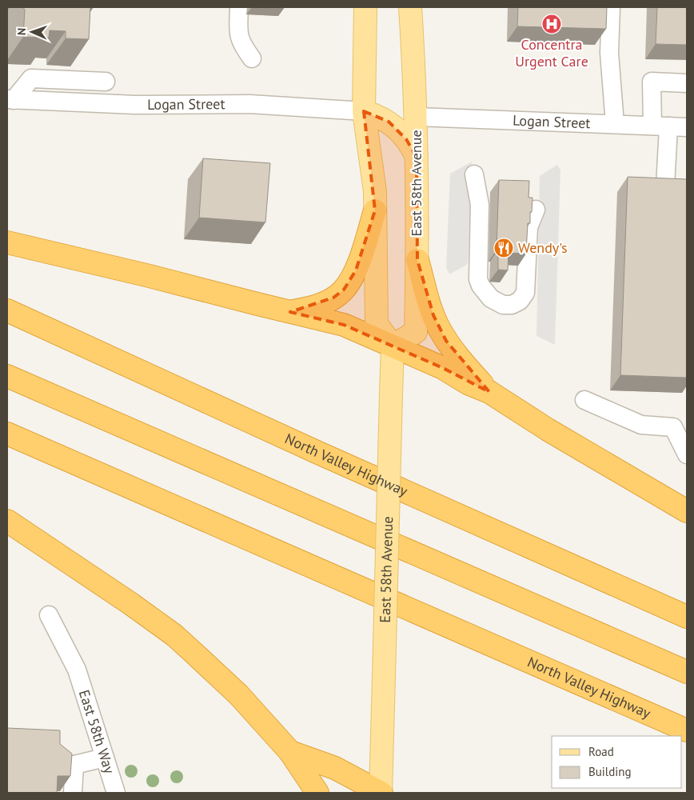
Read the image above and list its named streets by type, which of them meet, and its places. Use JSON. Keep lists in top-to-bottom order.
{
  "streets": {
    "highway": ["North Valley Highway"],
    "main road": ["East 58th Avenue"],
    "street": ["Logan Street", "East 58th Way"]
  },
  "crossings": [
    ["Logan Street", "East 58th Avenue"]
  ],
  "places": {
    "hospital": ["Concentra Urgent Care"],
    "restaurant": ["Wendy's"]
  },
  "legend": ["Road", "Building"],
  "north": "left"
}
